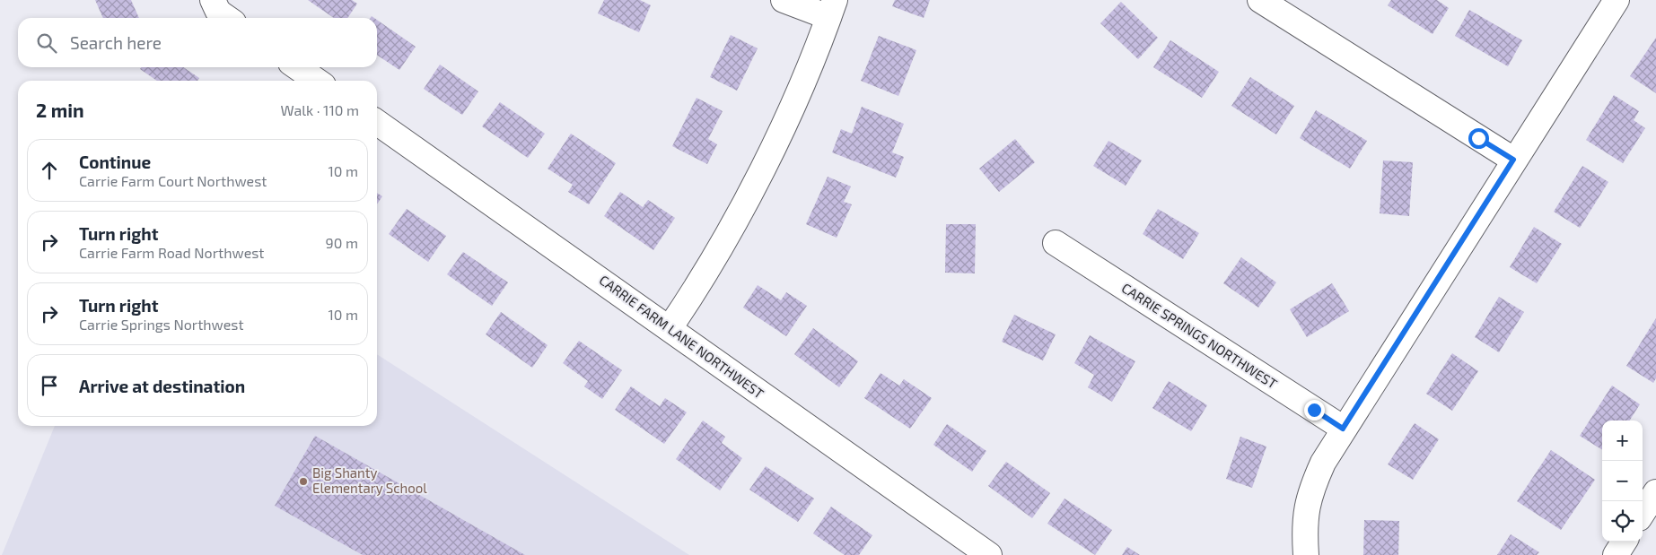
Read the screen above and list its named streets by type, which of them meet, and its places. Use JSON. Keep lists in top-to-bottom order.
{
  "streets": {
    "street": ["CARRIE SPRINGS NORTHWEST", "CARRIE FARM LANE NORTHWEST"]
  },
  "places": ["Big Shanty Elementary School"],
  "page": {
    "search": "Search here",
    "heading": ["2 min", "Walk · 110 m"],
    "list": [
      ["Continue", "Carrie Farm Court Northwest", "10 m"],
      ["Turn right", "Carrie Farm Road Northwest", "90 m"],
      ["Turn right", "Carrie Springs Northwest", "10 m"],
      "Arrive at destination"
    ],
    "map_buttons": ["+", "−"]
  }
}
